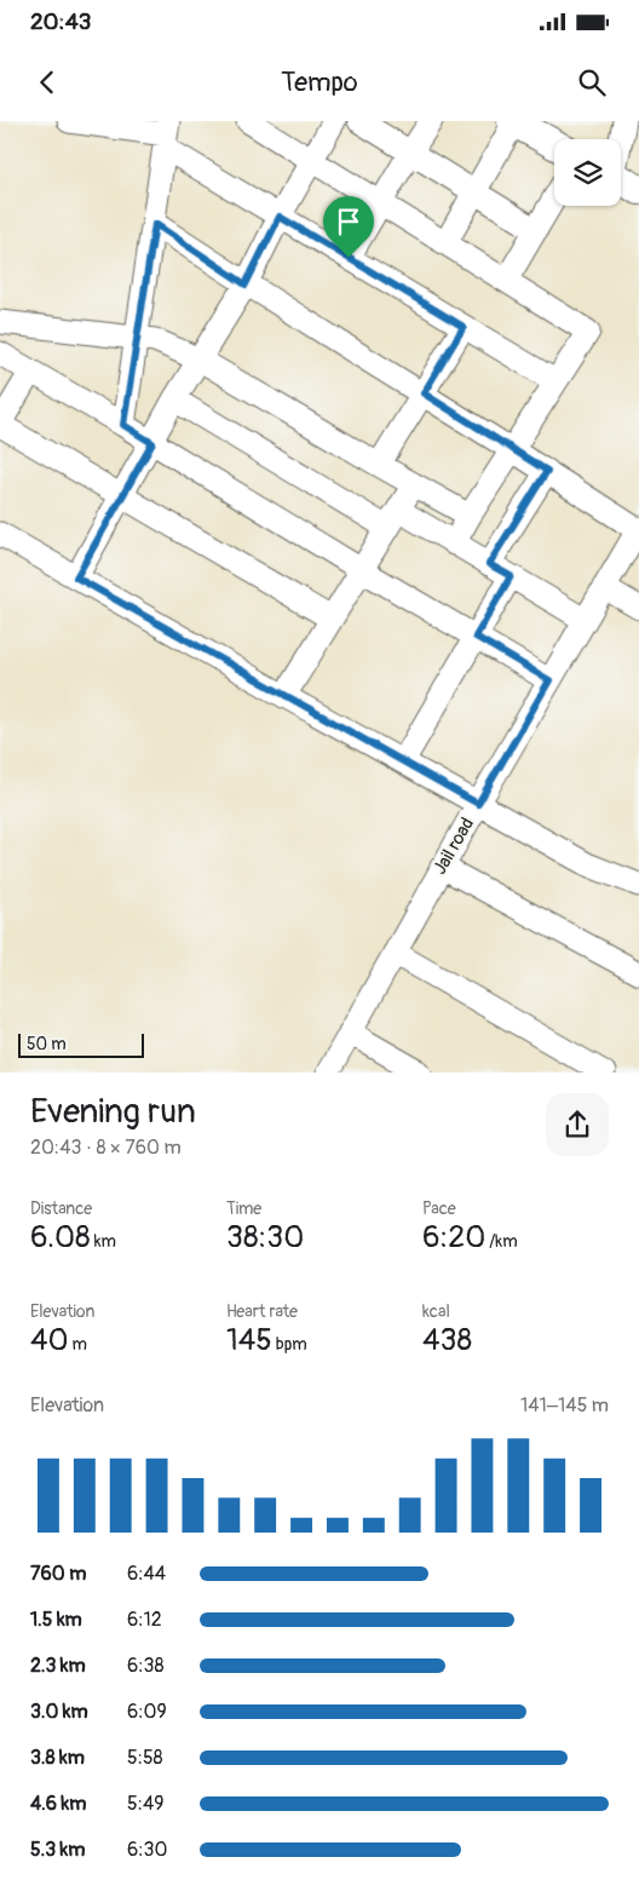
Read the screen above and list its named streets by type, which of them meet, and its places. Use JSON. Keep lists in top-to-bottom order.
{
  "streets": {
    "street": ["Jail road"]
  },
  "scale_bar": "50 m",
  "page": {
    "status": "20:43",
    "header": "Tempo",
    "scale": "50 m",
    "heading": ["Evening run", "20:43 · 8 × 760 m"],
    "stats": [
      ["Distance", "6.08 km"],
      ["Time", "38:30"],
      ["Pace", "6:20 /km"],
      ["Elevation", "40 m"],
      ["Heart rate", "145 bpm"],
      ["kcal", "438"]
    ],
    "chart": ["Elevation", "141–145 m"],
    "list": [
      {
        "name": "760 m",
        "note": "6:44"
      },
      {
        "name": "1.5 km",
        "note": "6:12"
      },
      {
        "name": "2.3 km",
        "note": "6:38"
      },
      {
        "name": "3.0 km",
        "note": "6:09"
      },
      {
        "name": "3.8 km",
        "note": "5:58"
      },
      {
        "name": "4.6 km",
        "note": "5:49"
      },
      {
        "name": "5.3 km",
        "note": "6:30"
      }
    ]
  }
}
